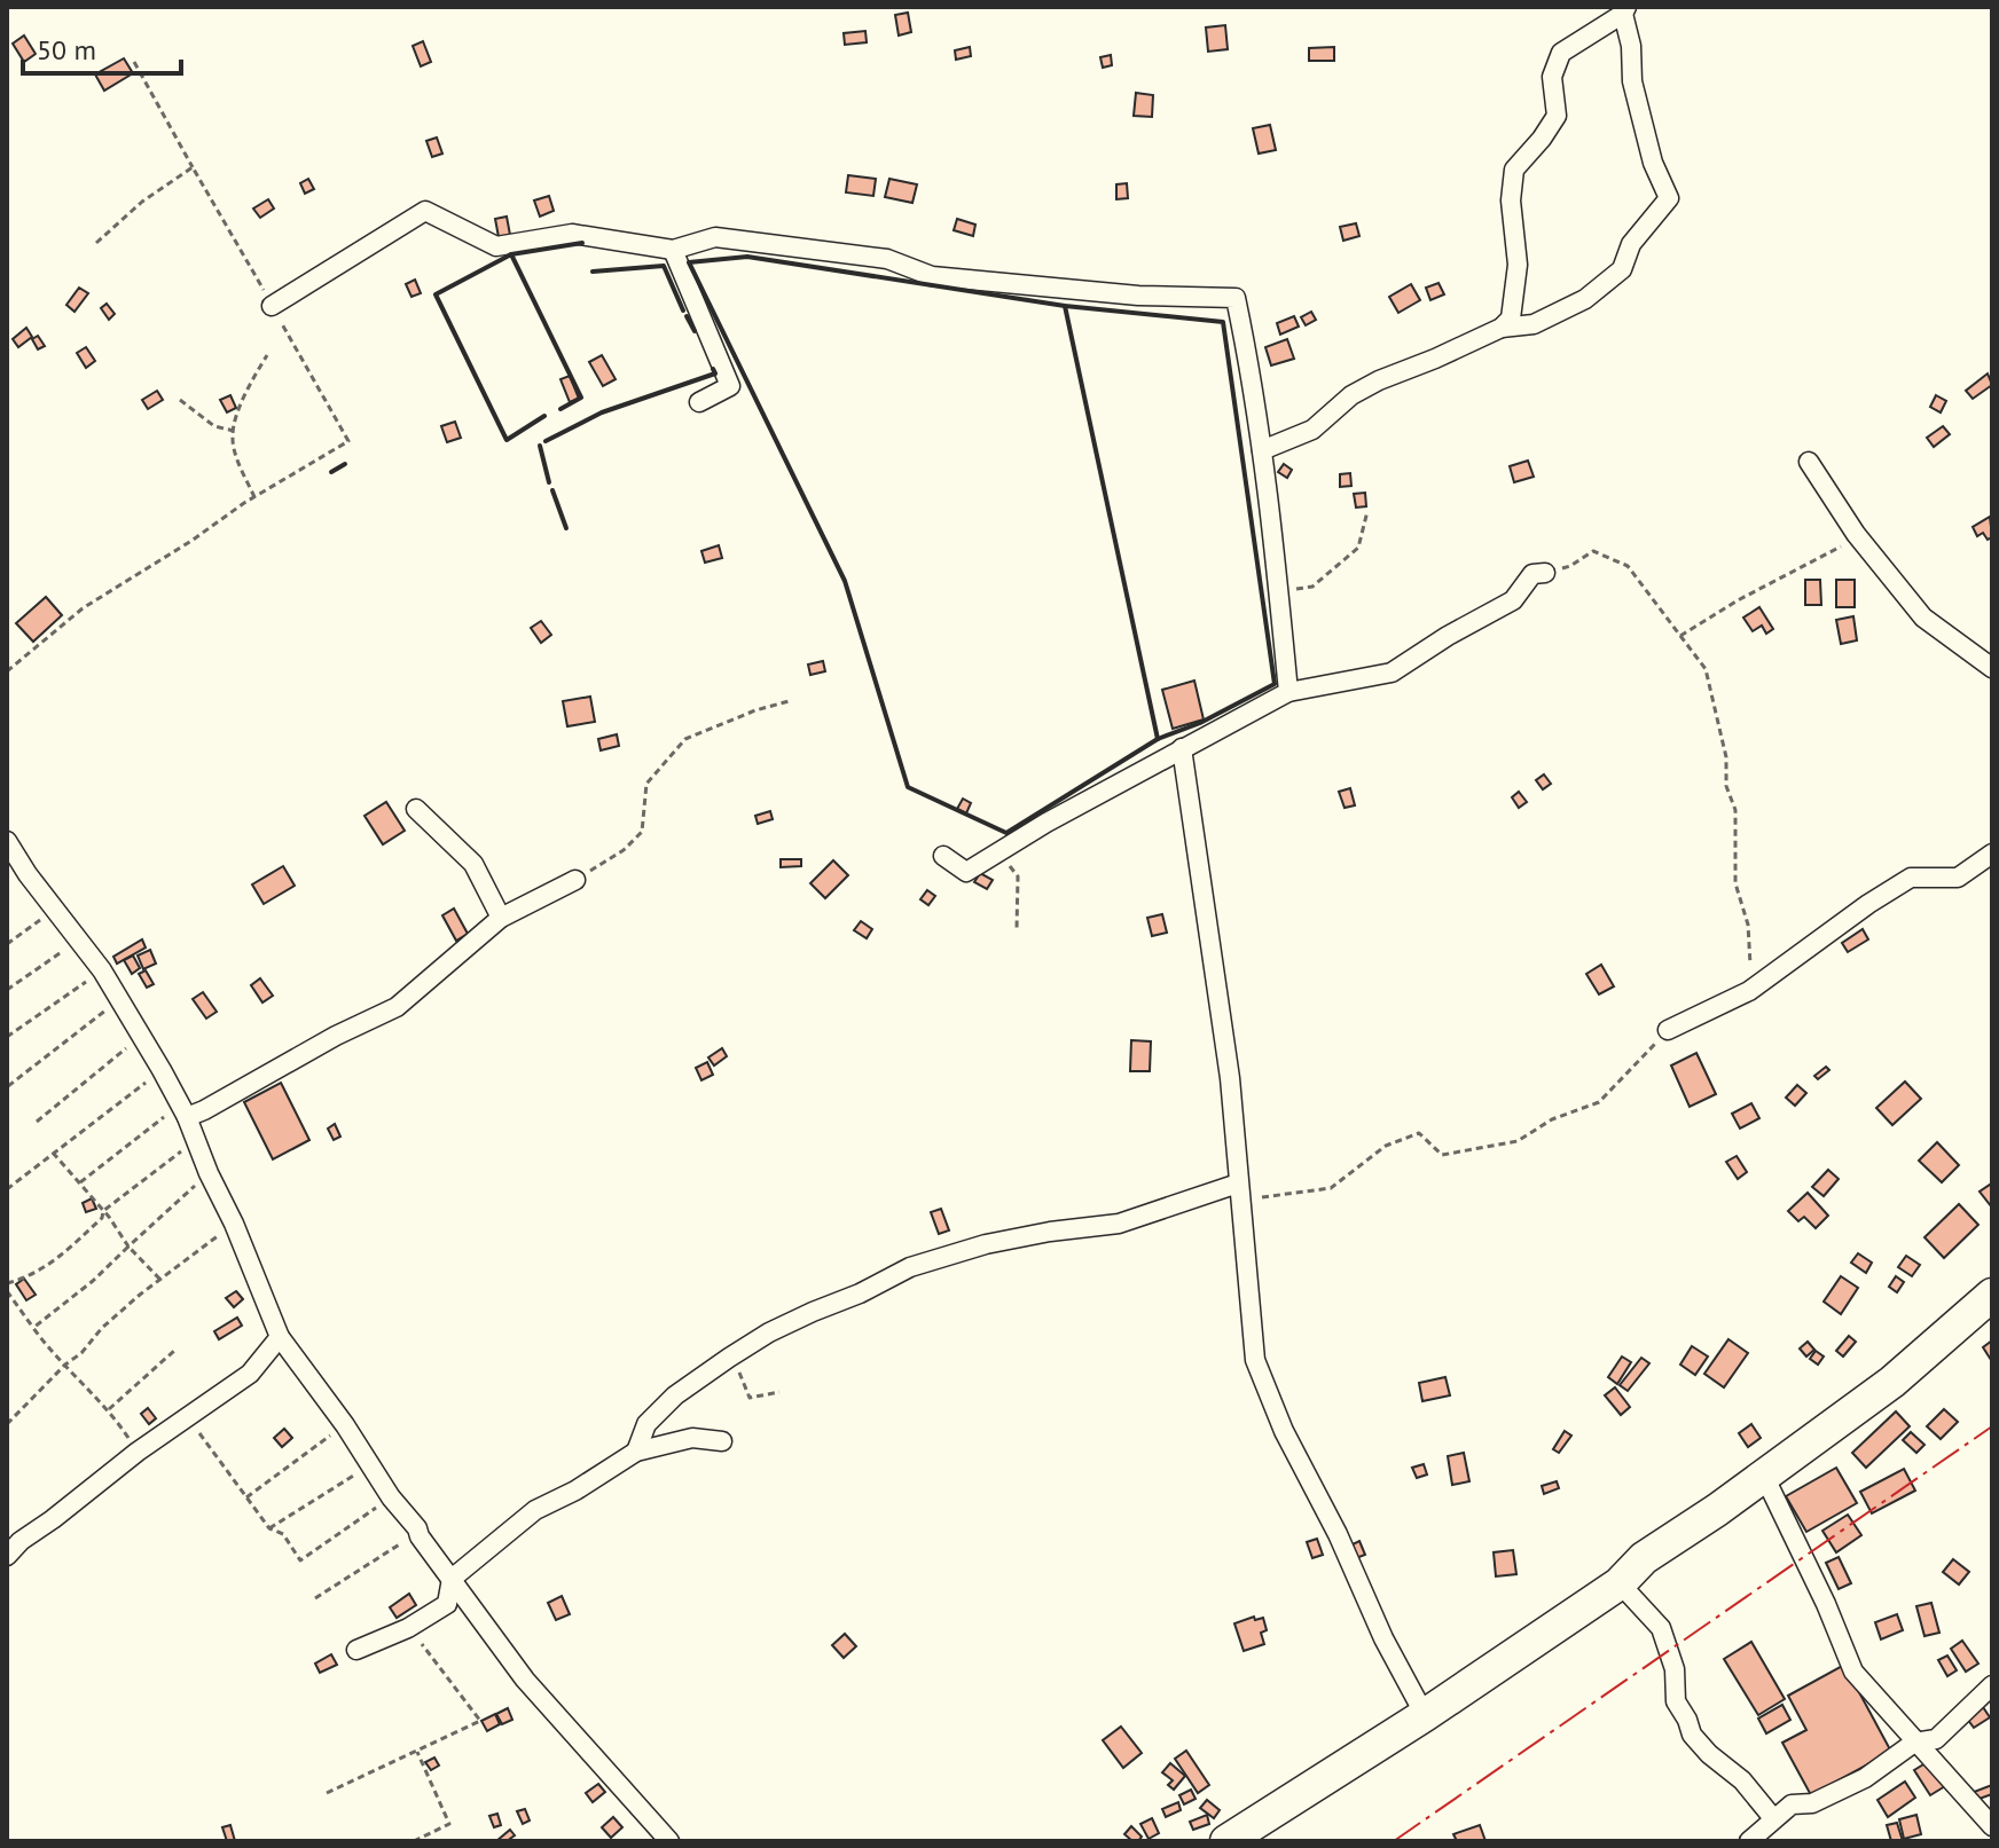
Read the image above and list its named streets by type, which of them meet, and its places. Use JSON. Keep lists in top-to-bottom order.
{
  "scale_bar": "50 m"
}
